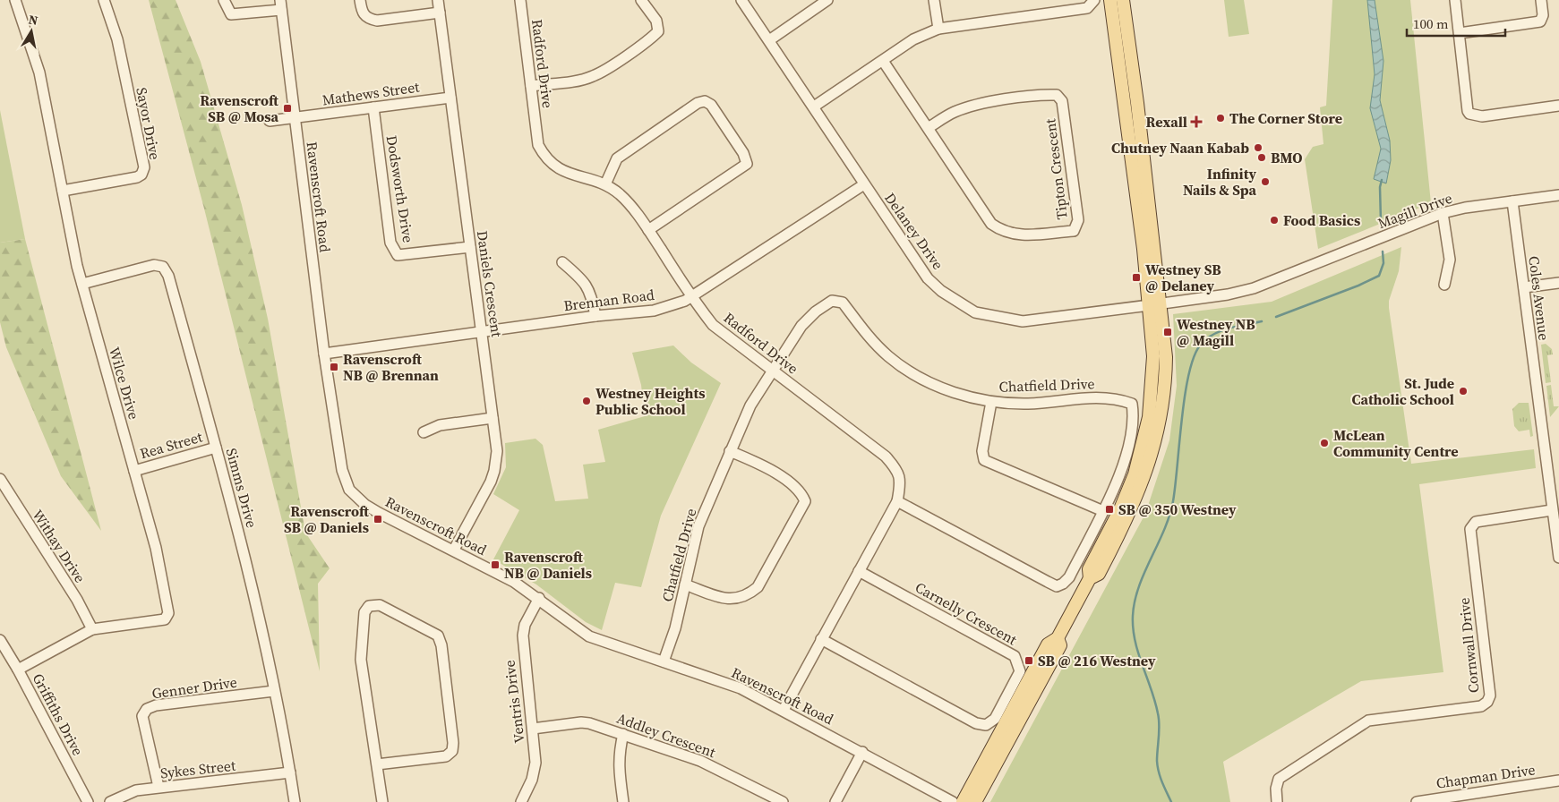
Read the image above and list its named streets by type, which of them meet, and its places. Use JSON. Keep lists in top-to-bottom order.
{
  "streets": {
    "street": [
      "Radford Drive",
      "Mathews Street",
      "Sayor Drive",
      "Tipton Crescent",
      "Dodsworth Drive",
      "Ravenscroft Road",
      "Magill Drive",
      "Delaney Drive",
      "Daniels Crescent",
      "Coles Avenue",
      "Brennan Road",
      "Wilce Drive",
      "Chatfield Drive",
      "Rea Street",
      "Simms Drive",
      "Withay Drive",
      "Carnelly Crescent",
      "Cornwall Drive",
      "Genner Drive",
      "Ventris Drive",
      "Griffiths Drive",
      "Addley Crescent",
      "Sykes Street",
      "Chapman Drive"
    ]
  },
  "crossings": [
    ["Radford Drive", "Ravenscroft Road"],
    ["Radford Drive", "Brennan Road"],
    ["Radford Drive", "Chatfield Drive"],
    ["Radford Drive", "Carnelly Crescent"],
    ["Mathews Street", "Dodsworth Drive"],
    ["Mathews Street", "Ravenscroft Road"],
    ["Mathews Street", "Daniels Crescent"],
    ["Sayor Drive", "Wilce Drive"],
    ["Dodsworth Drive", "Daniels Crescent"],
    ["Ravenscroft Road", "Daniels Crescent"],
    ["Ravenscroft Road", "Brennan Road"],
    ["Ravenscroft Road", "Chatfield Drive"],
    ["Ravenscroft Road", "Ventris Drive"],
    ["Magill Drive", "Delaney Drive"],
    ["Magill Drive", "Coles Avenue"],
    ["Delaney Drive", "Brennan Road"],
    ["Daniels Crescent", "Brennan Road"],
    ["Coles Avenue", "Cornwall Drive"],
    ["Wilce Drive", "Rea Street"],
    ["Wilce Drive", "Simms Drive"],
    ["Wilce Drive", "Withay Drive"],
    ["Wilce Drive", "Griffiths Drive"],
    ["Rea Street", "Simms Drive"],
    ["Simms Drive", "Genner Drive"],
    ["Simms Drive", "Sykes Street"],
    ["Genner Drive", "Sykes Street"],
    ["Ventris Drive", "Addley Crescent"]
  ],
  "places": {
    "transit": [
      "Ravenscroft SB @ Mosa",
      "Westney SB @ Delaney",
      "Westney NB @ Magill",
      "Ravenscroft NB @ Brennan",
      "SB @ 350 Westney",
      "Ravenscroft SB @ Daniels",
      "Ravenscroft NB @ Daniels",
      "SB @ 216 Westney"
    ],
    "other": [
      "The Corner Store",
      "Chutney Naan Kabab",
      "BMO",
      "Infinity Nails & Spa",
      "Food Basics",
      "St. Jude Catholic School",
      "Westney Heights Public School",
      "McLean Community Centre"
    ],
    "health": ["Rexall"]
  },
  "scale_bar": "100 m",
  "north": "top"
}
